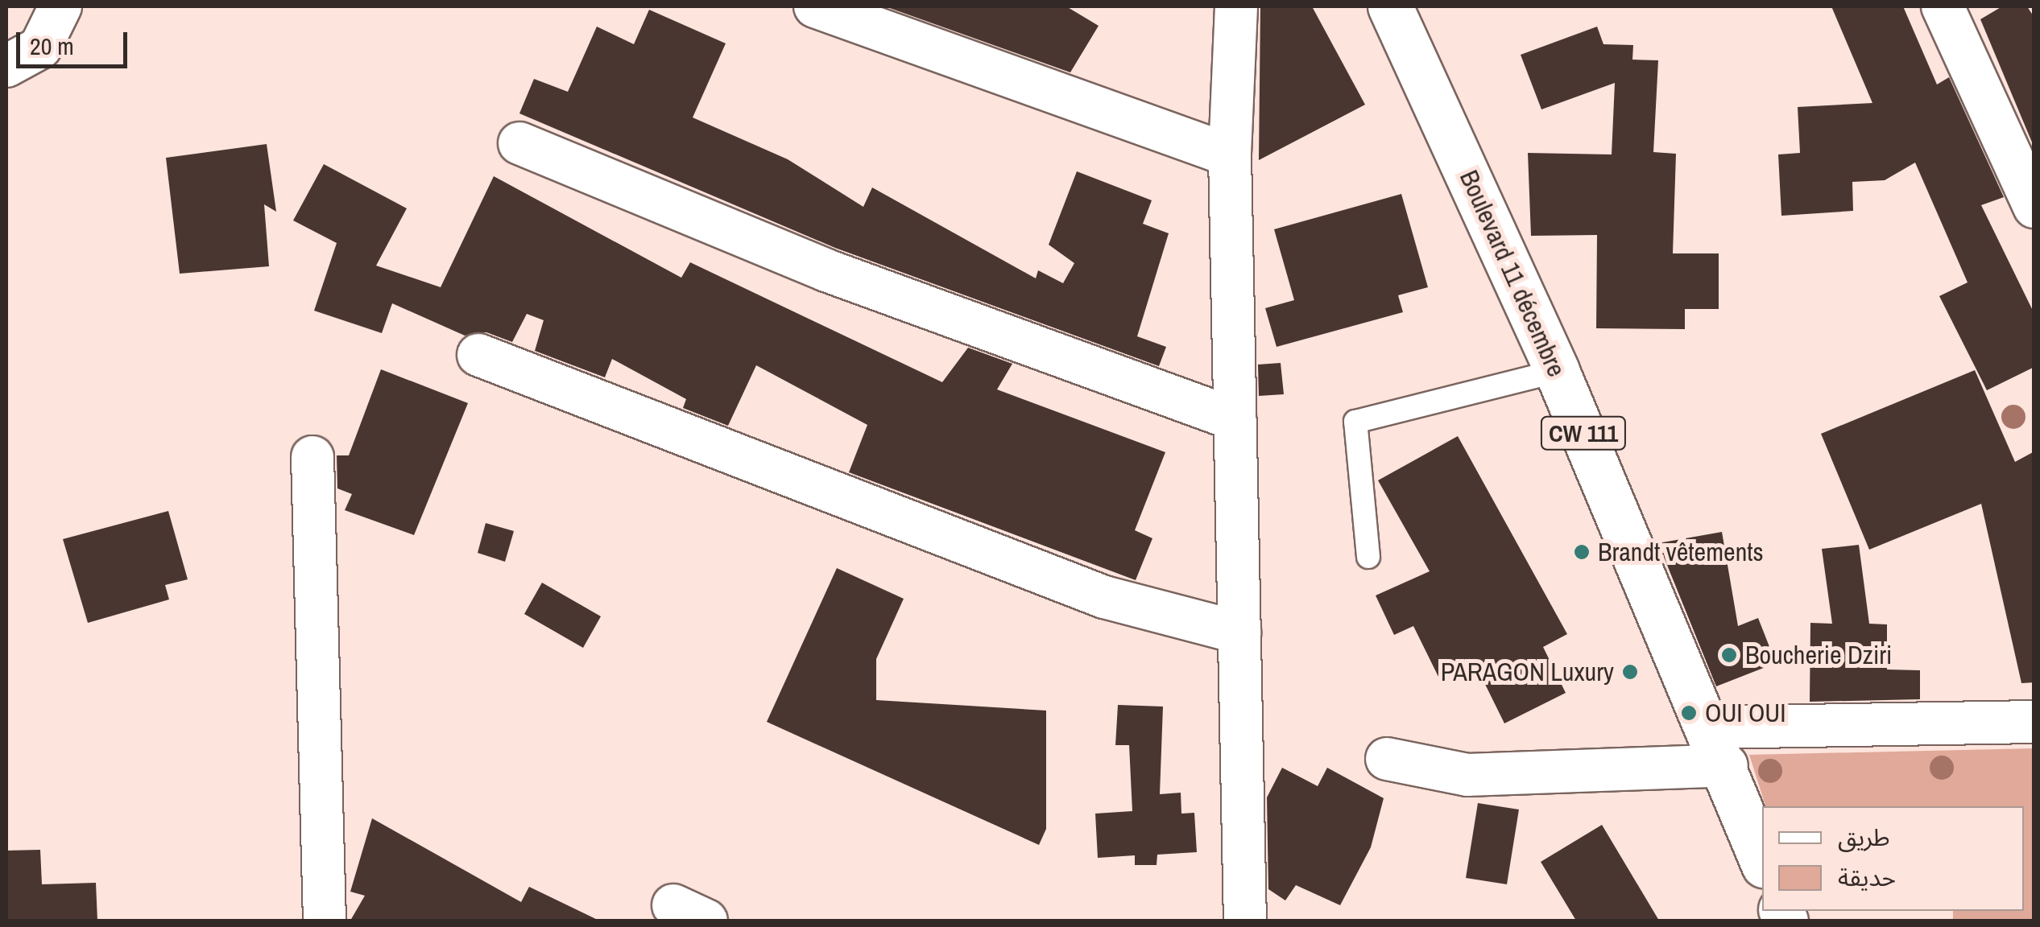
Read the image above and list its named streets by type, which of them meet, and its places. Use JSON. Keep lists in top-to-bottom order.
{
  "streets": {
    "main road": ["Boulevard 11 décembre", "CW 111"]
  },
  "places": [
    "Brandt vêtements",
    "Boucherie Dziri",
    "PARAGON Luxury",
    "OUI OUI"
  ],
  "legend": ["طريق", "حديقة"],
  "scale_bar": "20 m"
}
